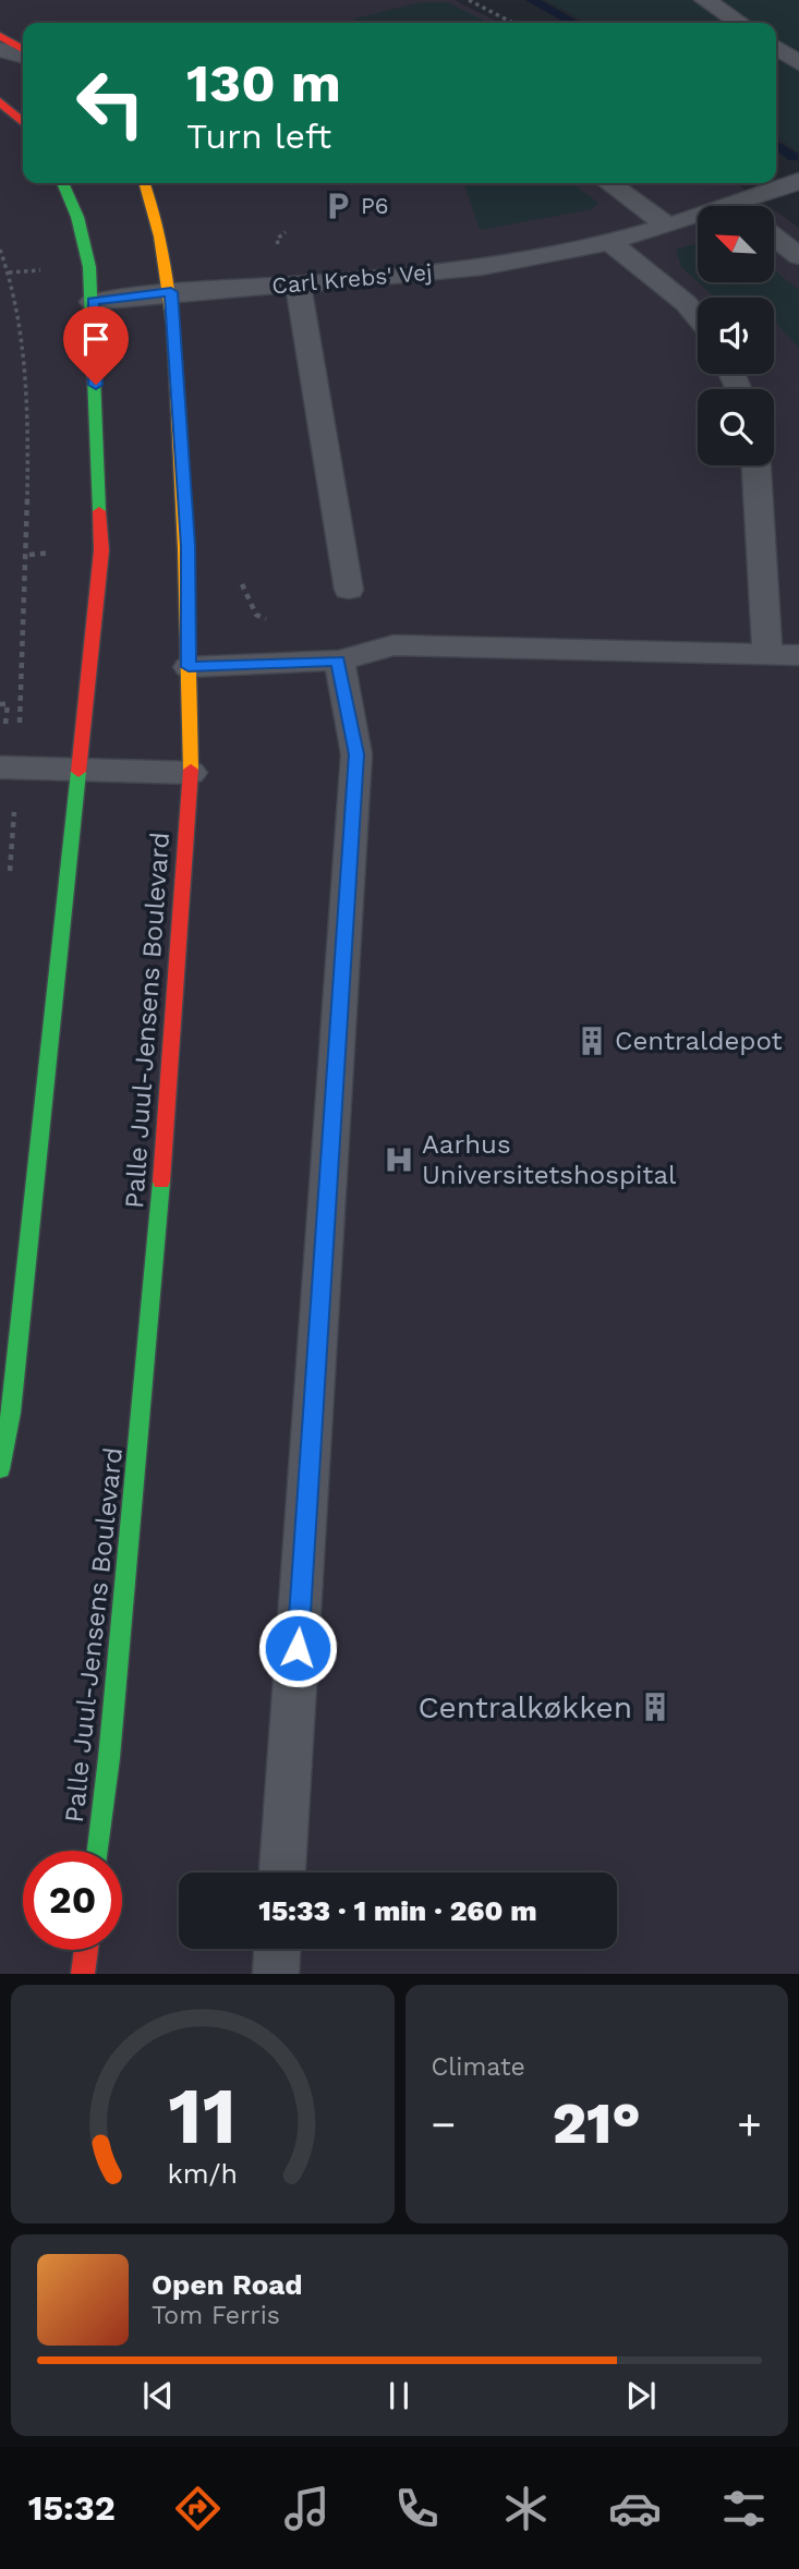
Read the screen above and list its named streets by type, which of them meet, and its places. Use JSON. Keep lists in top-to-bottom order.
{
  "streets": {
    "street": ["Palle Juul-Jensens Boulevard"],
    "lane": ["Carl Krebs' Vej"]
  },
  "crossings": [
    ["Carl Krebs' Vej", "Palle Juul-Jensens Boulevard"]
  ],
  "places": {
    "parking": ["P6"],
    "building": ["Centraldepot", "Centralkøkken"],
    "hospital": ["Aarhus Universitetshospital"]
  },
  "north": "top left",
  "page": {
    "turn": ["130 m", "Turn left"],
    "limit": "20",
    "trip": "15:33 · 1 min · 260 m",
    "tile": "Climate",
    "heat": ["−", "21°", "+"],
    "song": ["Open Road", "Tom Ferris"],
    "tabs": "15:32",
    "gauge": ["11", "km/h"]
  }
}
